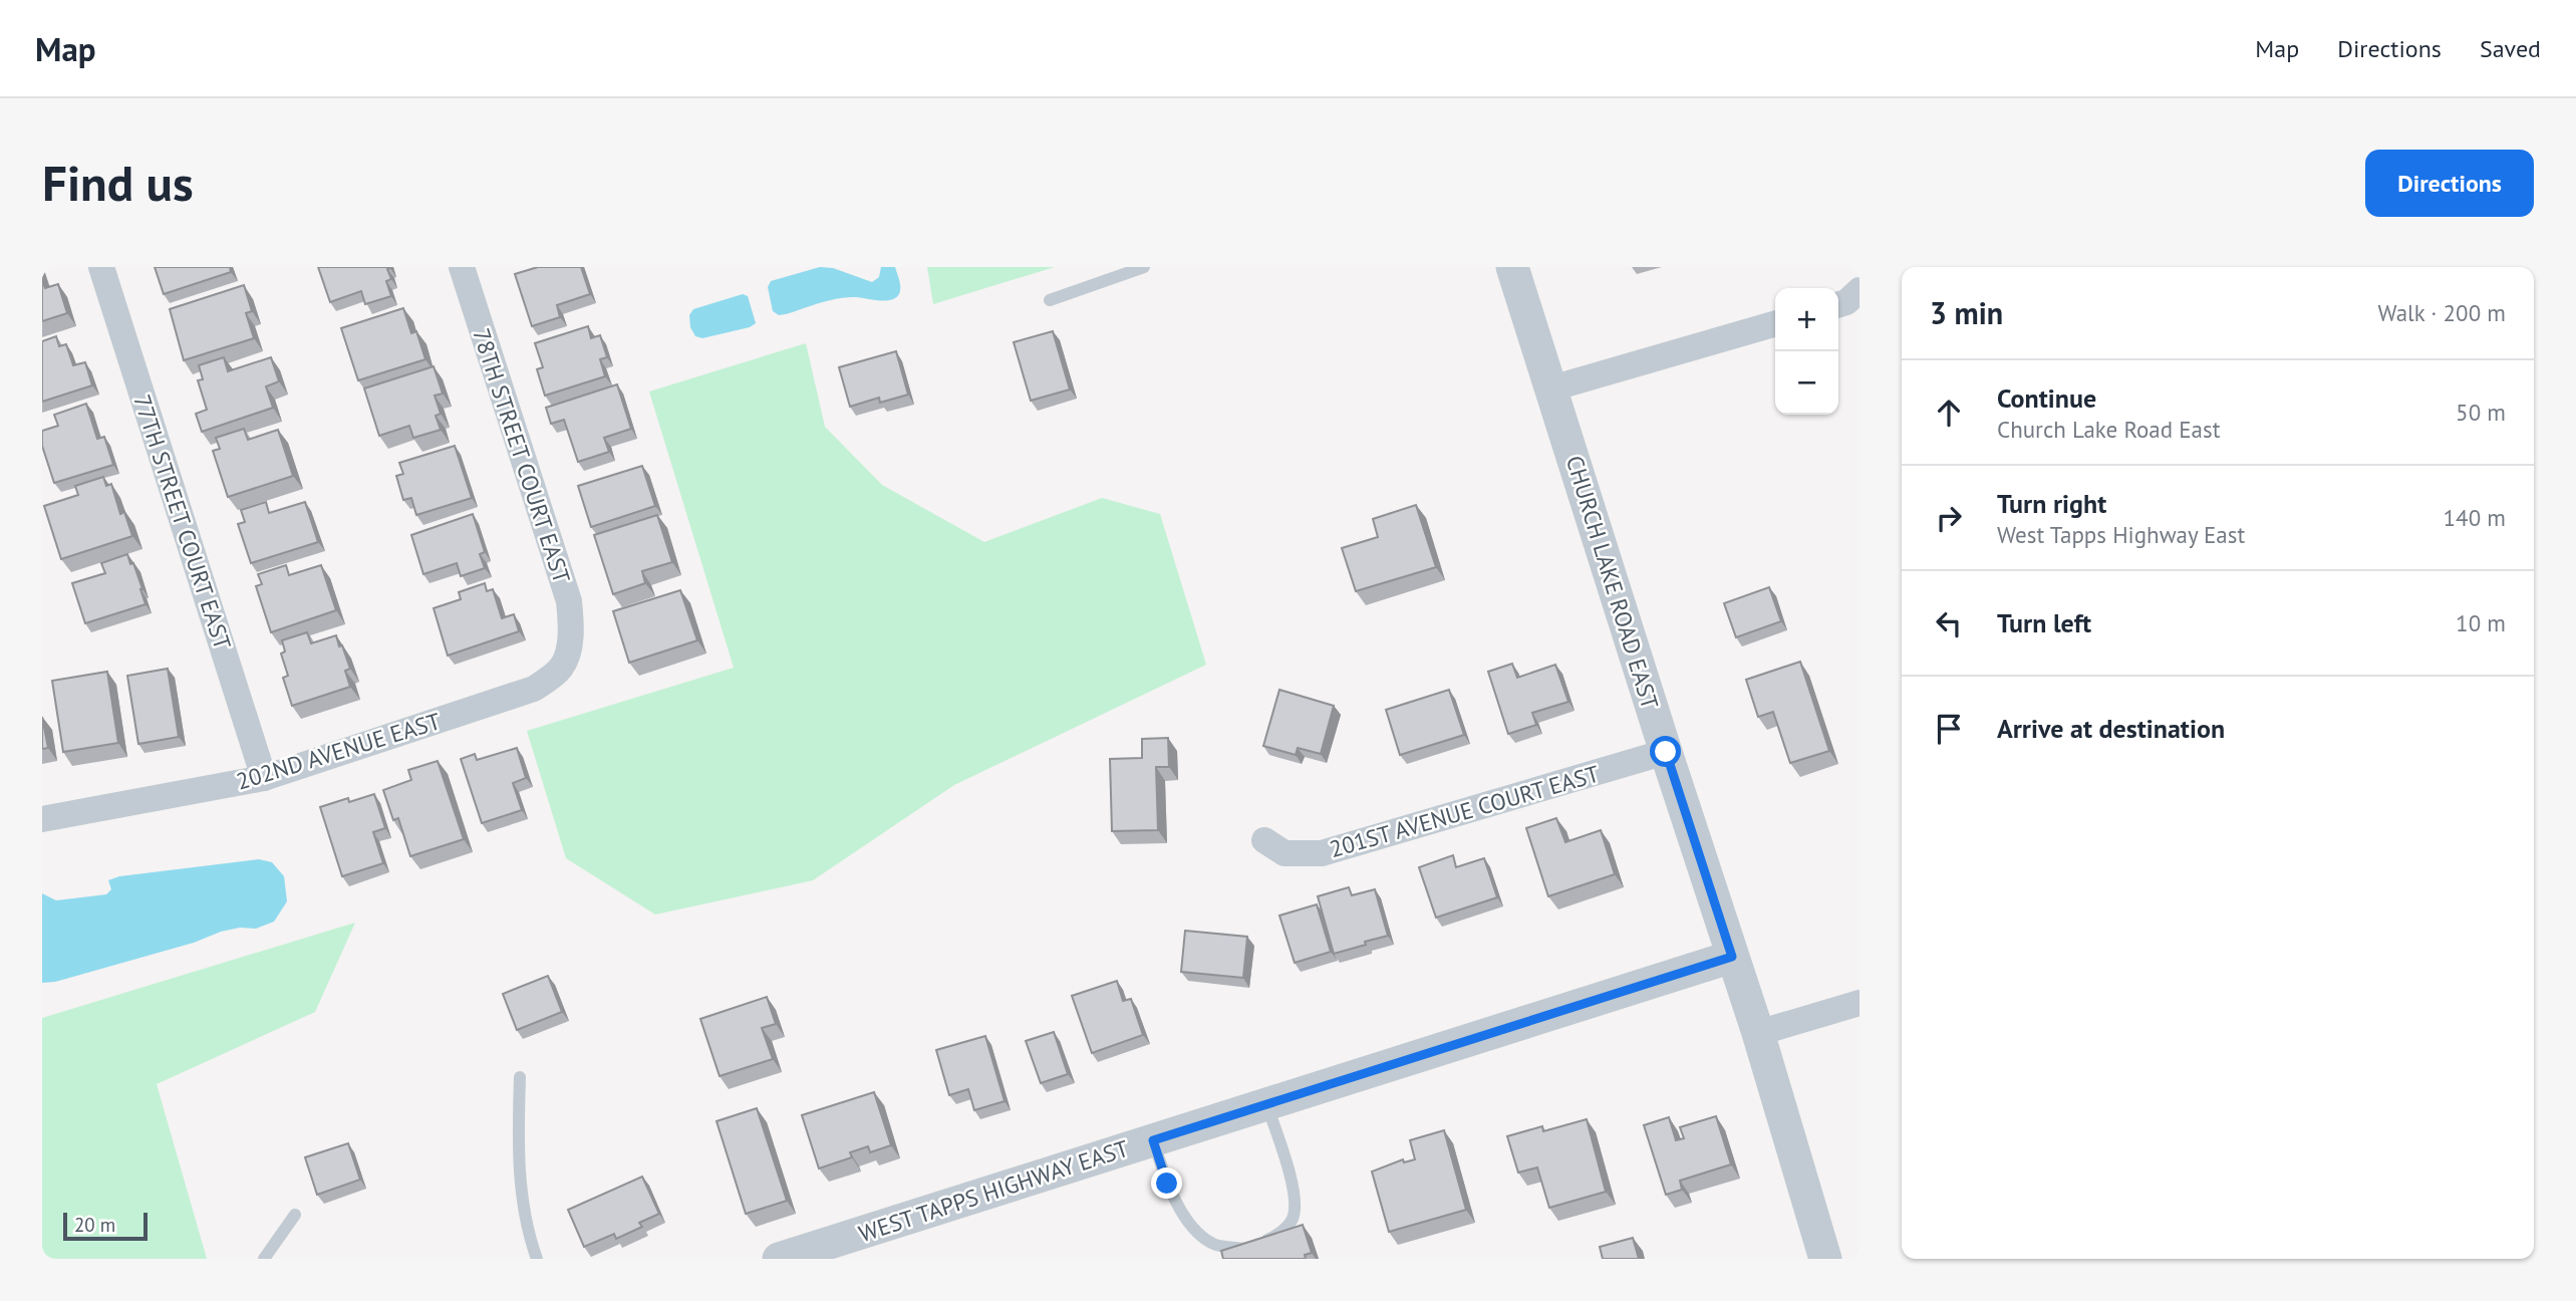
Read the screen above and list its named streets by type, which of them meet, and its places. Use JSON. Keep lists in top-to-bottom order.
{
  "streets": {
    "street": [
      "78TH STREET COURT EAST",
      "77TH STREET COURT EAST",
      "CHURCH LAKE ROAD EAST",
      "202ND AVENUE EAST",
      "201ST AVENUE COURT EAST",
      "WEST TAPPS HIGHWAY EAST"
    ]
  },
  "crossings": [
    ["78TH STREET COURT EAST", "202ND AVENUE EAST"],
    ["77TH STREET COURT EAST", "202ND AVENUE EAST"],
    ["CHURCH LAKE ROAD EAST", "201ST AVENUE COURT EAST"],
    ["CHURCH LAKE ROAD EAST", "WEST TAPPS HIGHWAY EAST"]
  ],
  "scale_bar": "20 m",
  "page": {
    "header": "Map",
    "nav": ["Map", "Directions", "Saved"],
    "buttons": "Directions",
    "title": "Find us",
    "heading": ["3 min", "Walk · 200 m"],
    "map_buttons": ["+", "−"],
    "list": [
      ["Continue", "Church Lake Road East", "50 m"],
      ["Turn right", "West Tapps Highway East", "140 m"],
      ["Turn left", "10 m"],
      "Arrive at destination"
    ],
    "scale": "20 m"
  }
}
